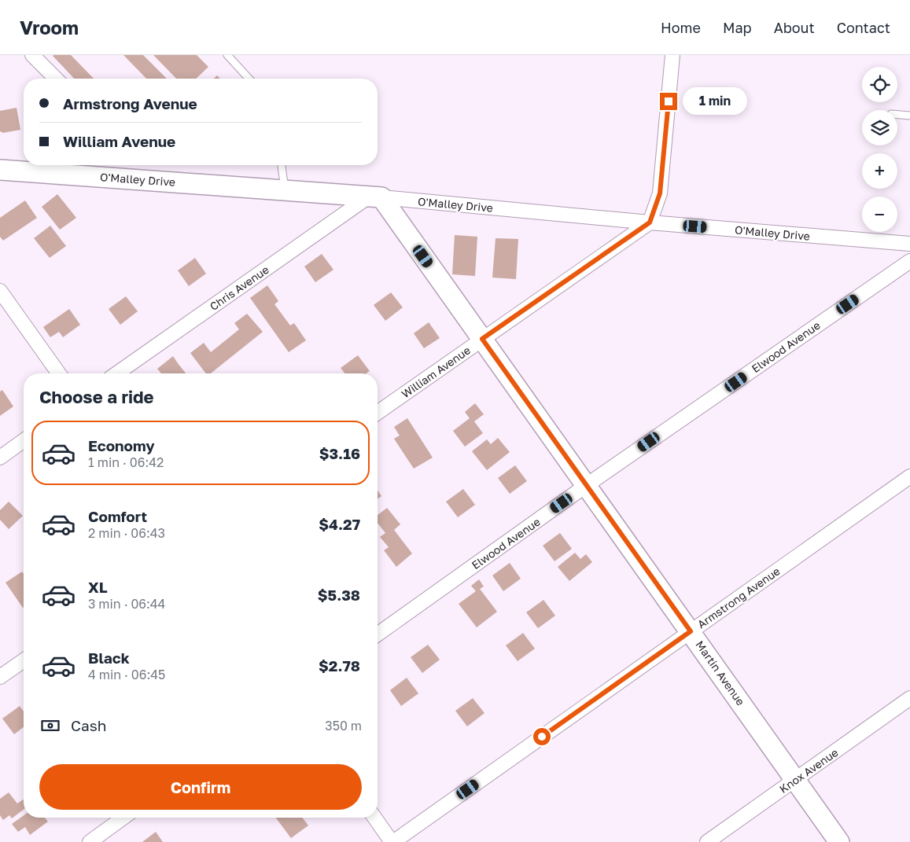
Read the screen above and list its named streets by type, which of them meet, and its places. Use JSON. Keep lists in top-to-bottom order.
{
  "streets": {
    "street": [
      "O'Malley Drive",
      "Chris Avenue",
      "Elwood Avenue",
      "William Avenue",
      "Armstrong Avenue",
      "Martin Avenue",
      "Knox Avenue"
    ]
  },
  "crossings": [
    ["O'Malley Drive", "Chris Avenue"],
    ["O'Malley Drive", "William Avenue"],
    ["O'Malley Drive", "Martin Avenue"],
    ["Chris Avenue", "Martin Avenue"],
    ["Elwood Avenue", "Martin Avenue"],
    ["William Avenue", "Martin Avenue"],
    ["Armstrong Avenue", "Martin Avenue"],
    ["Martin Avenue", "Knox Avenue"]
  ],
  "page": {
    "header": "Vroom",
    "nav": [
      "Home",
      "Map",
      "About",
      "Contact"
    ],
    "map_buttons": ["+", "−"],
    "banner": ["Armstrong Avenue", "William Avenue"],
    "bubble": "1 min",
    "heading": "Choose a ride",
    "list": [
      {
        "name": "Economy",
        "note": "1 min · 06:42",
        "value": "$3.16"
      },
      {
        "name": "Comfort",
        "note": "2 min · 06:43",
        "value": "$4.27"
      },
      {
        "name": "XL",
        "note": "3 min · 06:44",
        "value": "$5.38"
      },
      {
        "name": "Black",
        "note": "4 min · 06:45",
        "value": "$2.78"
      }
    ],
    "pay": ["Cash", "350 m"],
    "buttons": "Confirm"
  }
}
